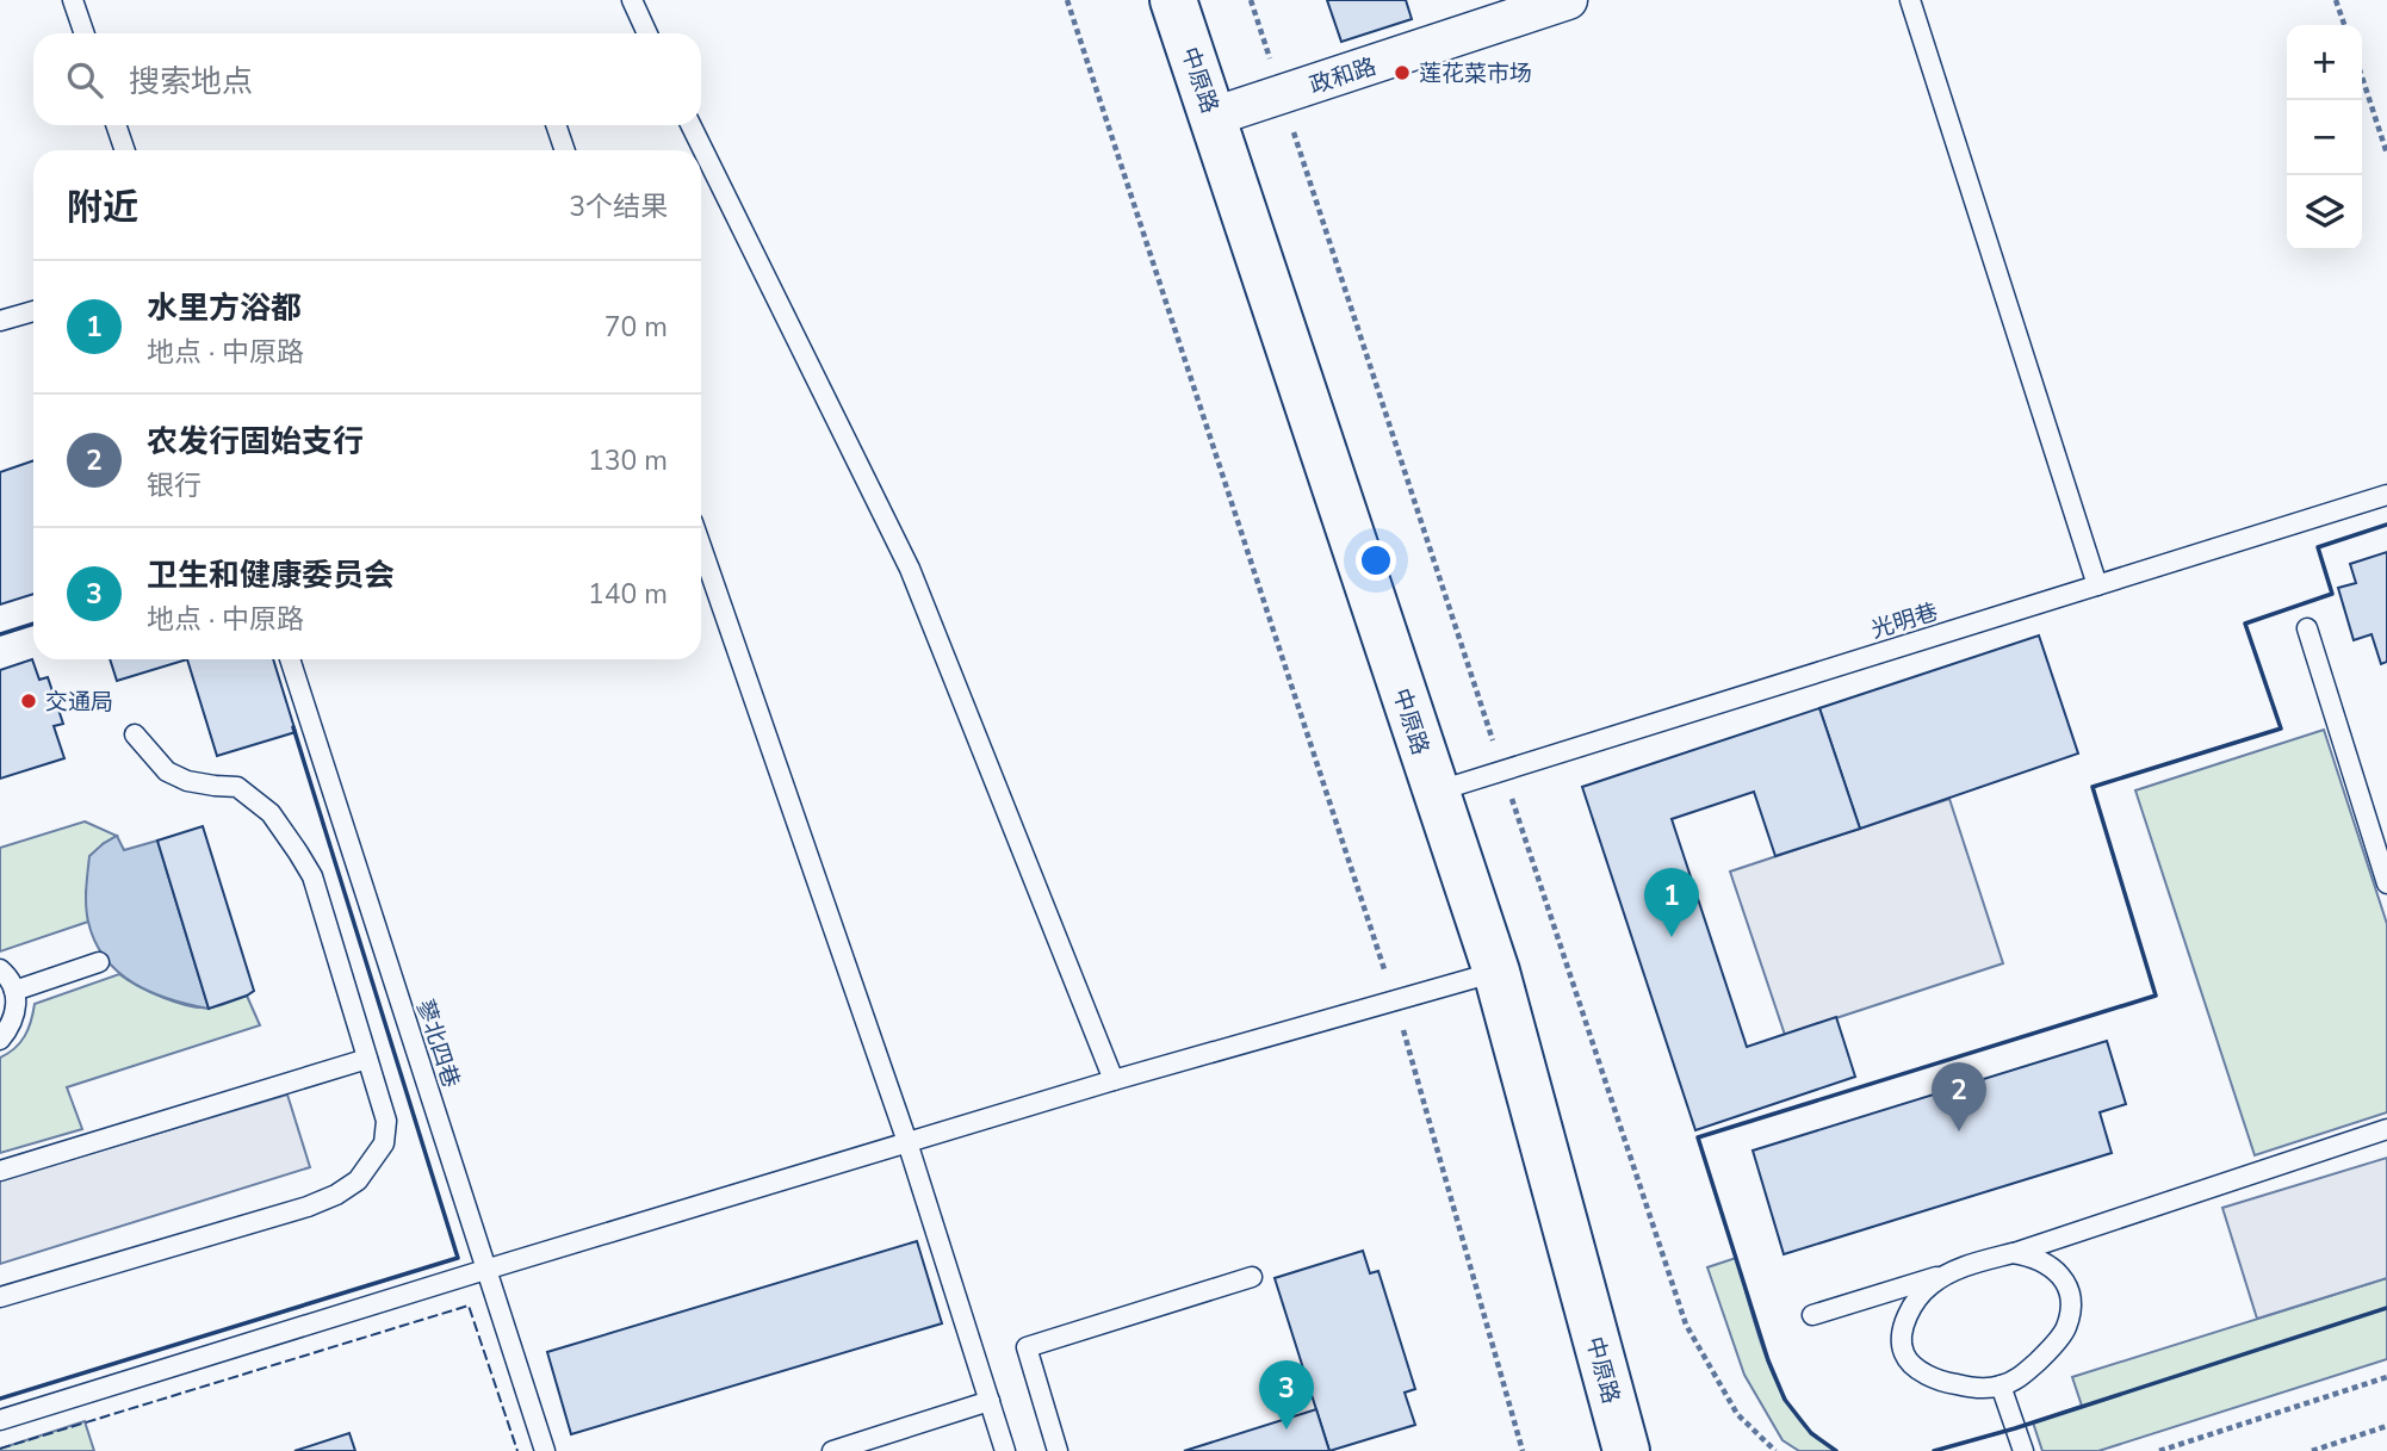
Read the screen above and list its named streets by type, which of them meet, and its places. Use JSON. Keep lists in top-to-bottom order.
{
  "streets": {
    "main road": ["中原路"],
    "street": ["政和路"],
    "lane": ["光明巷", "蓼北四巷"]
  },
  "crossings": [
    ["政和路", "中原路"],
    ["中原路", "光明巷"]
  ],
  "places": ["莲花菜市场", "交通局"],
  "page": {
    "map_buttons": ["+", "−"],
    "search": "搜索地点",
    "heading": ["附近", "3个结果"],
    "list": [
      {
        "mark": "1",
        "name": "水里方浴都",
        "note": "地点 · 中原路",
        "value": "70 m"
      },
      {
        "mark": "2",
        "name": "农发行固始支行",
        "note": "银行",
        "value": "130 m"
      },
      {
        "mark": "3",
        "name": "卫生和健康委员会",
        "note": "地点 · 中原路",
        "value": "140 m"
      }
    ],
    "pins": ["1", "2", "3"]
  }
}
